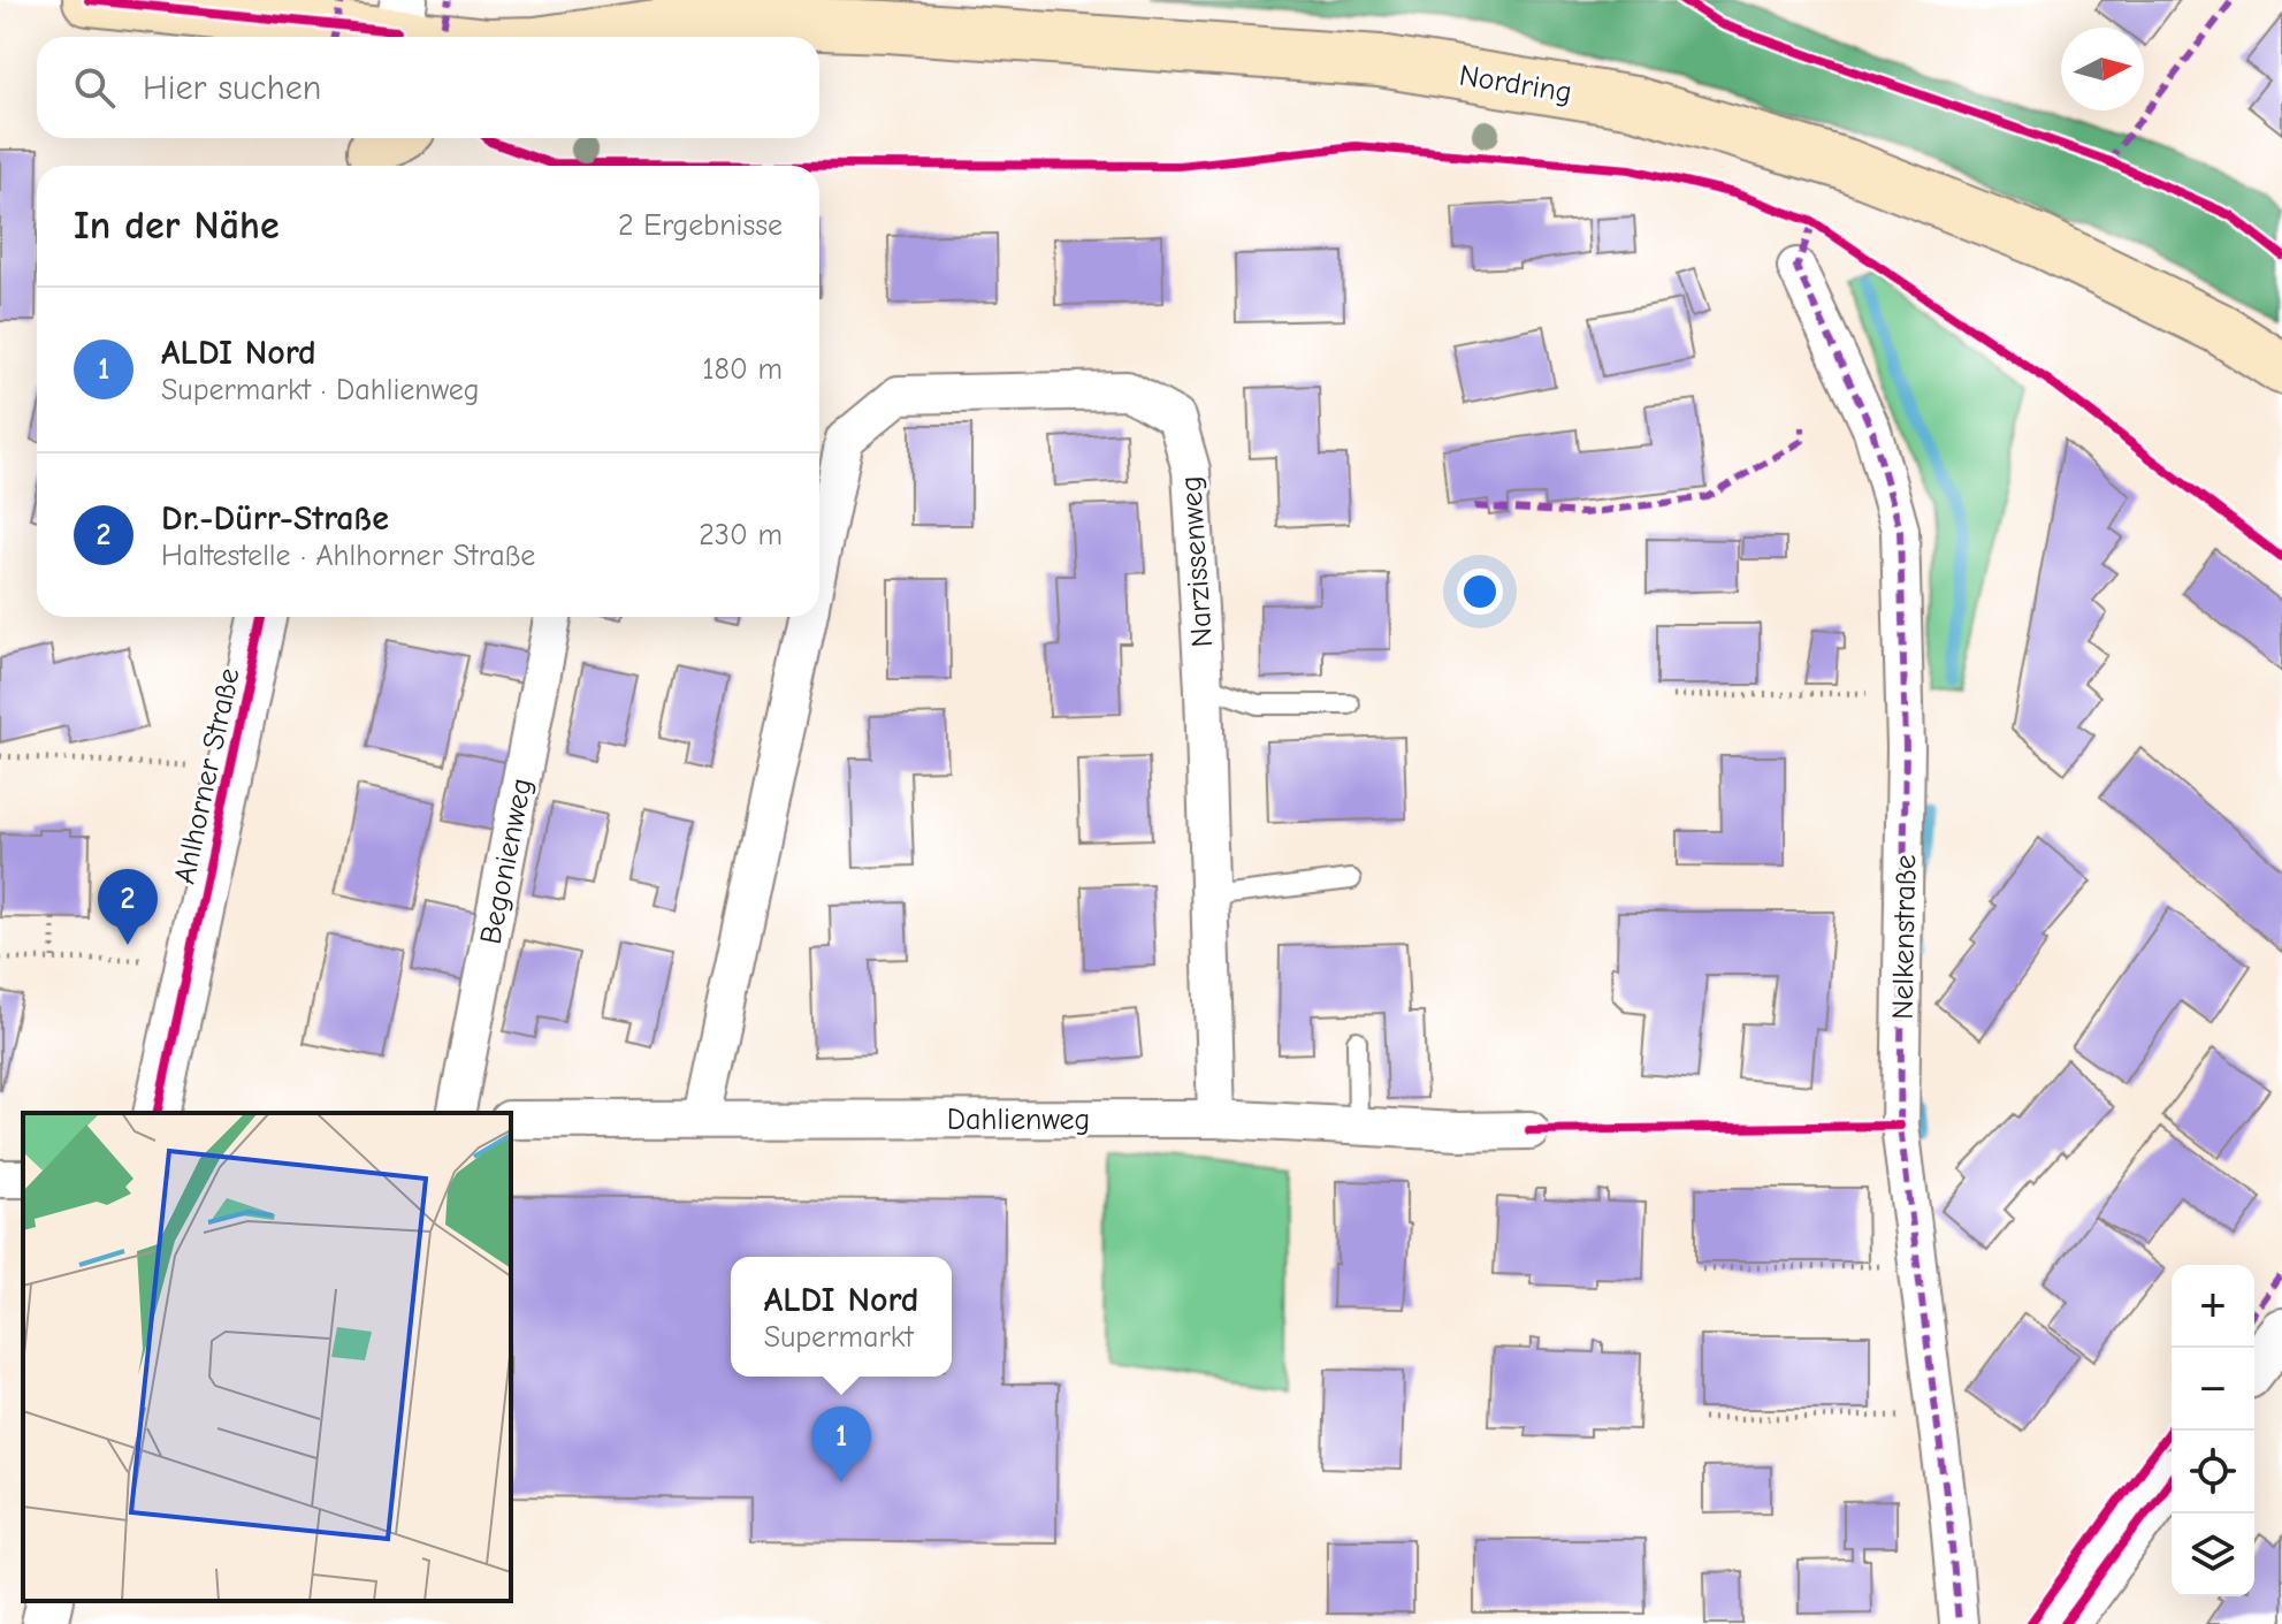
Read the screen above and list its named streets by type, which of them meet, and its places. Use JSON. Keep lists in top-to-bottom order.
{
  "streets": {
    "main road": ["Nordring"],
    "street": [
      "Narzissenweg",
      "Ahlhorner Straße",
      "Begonienweg",
      "Nelkenstraße",
      "Dahlienweg"
    ]
  },
  "crossings": [
    ["Narzissenweg", "Dahlienweg"]
  ],
  "north": "right",
  "page": {
    "search": "Hier suchen",
    "heading": ["In der Nähe", "2 Ergebnisse"],
    "list": [
      {
        "mark": "1",
        "name": "ALDI Nord",
        "note": "Supermarkt · Dahlienweg",
        "value": "180 m"
      },
      {
        "mark": "2",
        "name": "Dr.-Dürr-Straße",
        "note": "Haltestelle · Ahlhorner Straße",
        "value": "230 m"
      }
    ],
    "pins": ["2", "1"],
    "popup": ["ALDI Nord", "Supermarkt"],
    "map_buttons": ["+", "−"]
  }
}
